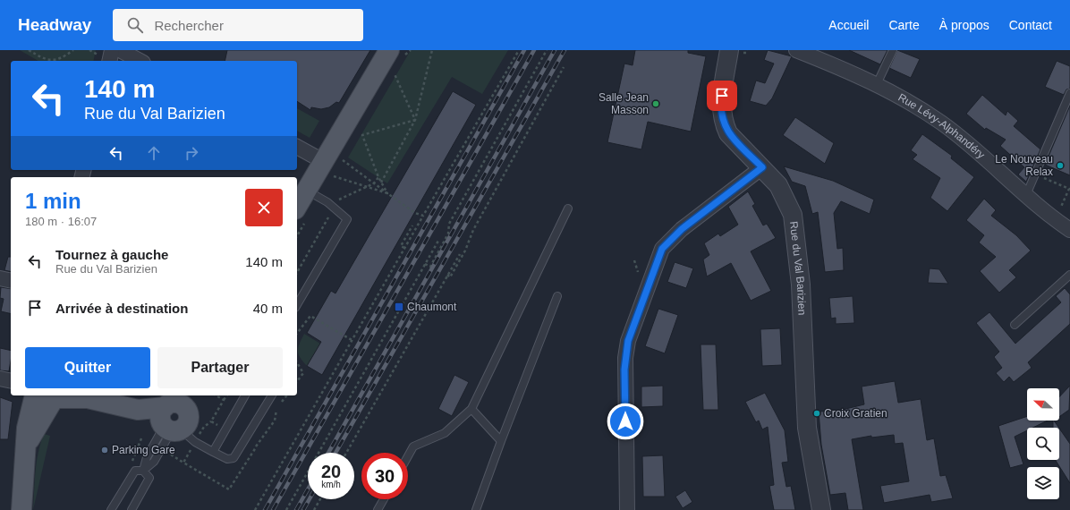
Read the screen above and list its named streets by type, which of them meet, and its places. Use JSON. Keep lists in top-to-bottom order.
{
  "streets": {
    "street": ["Rue Lévy-Alphandéry", "Rue du Val Barizien"]
  },
  "places": {
    "other": [
      "Salle Jean Masson",
      "Le Nouveau Relax",
      "Croix Gratien",
      "Parking Gare"
    ],
    "transit": ["Chaumont"]
  },
  "north": "left",
  "page": {
    "header": "Headway",
    "search": "Rechercher",
    "nav": [
      "Accueil",
      "Carte",
      "À propos",
      "Contact"
    ],
    "turn": ["140 m", "Rue du Val Barizien"],
    "heading": ["1 min", "180 m · 16:07"],
    "list": [
      {
        "name": "Tournez à gauche",
        "note": "Rue du Val Barizien",
        "value": "140 m"
      },
      {
        "name": "Arrivée à destination",
        "value": "40 m"
      }
    ],
    "buttons": ["Quitter", "Partager"],
    "speed": "20 km/h",
    "limit": "30"
  }
}
